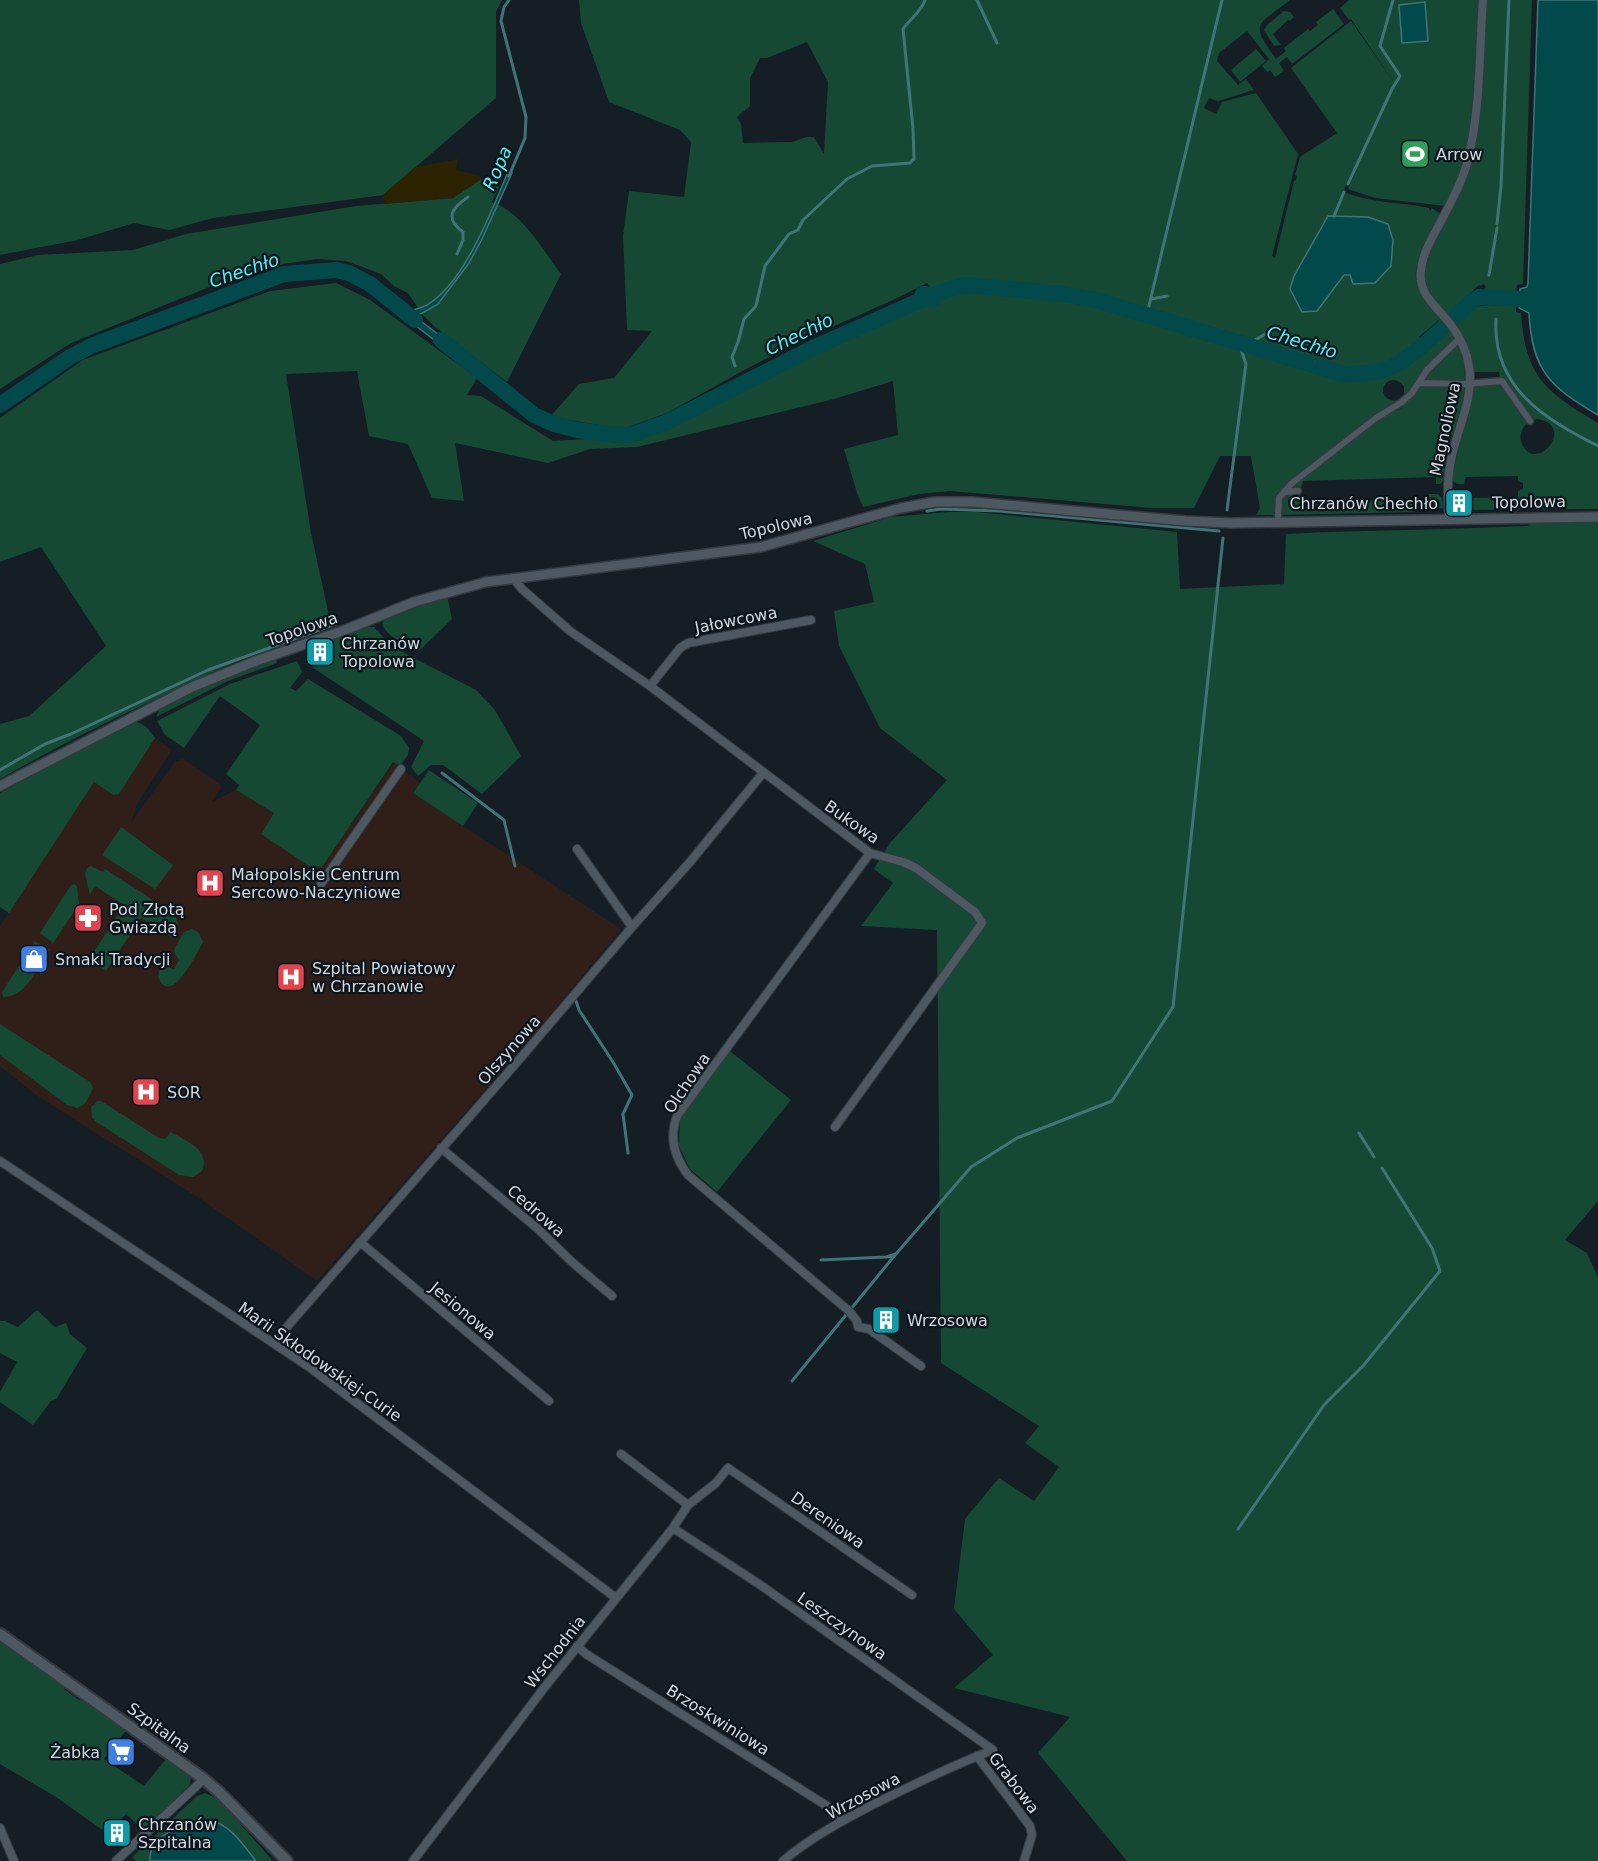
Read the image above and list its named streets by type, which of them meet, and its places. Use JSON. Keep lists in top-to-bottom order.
{
  "streets": {
    "main road": ["Szpitalna"],
    "street": [
      "Magnoliowa",
      "Topolowa",
      "Jałowcowa",
      "Bukowa",
      "Olszynowa",
      "Olchowa",
      "Cedrowa",
      "Jesionowa",
      "Marii Skłodowskiej-Curie",
      "Dereniowa",
      "Leszczynowa",
      "Wschodnia",
      "Brzoskwiniowa",
      "Grabowa",
      "Wrzosowa"
    ]
  },
  "crossings": [
    ["Magnoliowa", "Topolowa"],
    ["Topolowa", "Bukowa"],
    ["Jałowcowa", "Bukowa"],
    ["Bukowa", "Olszynowa"],
    ["Bukowa", "Olchowa"],
    ["Olszynowa", "Cedrowa"],
    ["Olszynowa", "Jesionowa"],
    ["Olszynowa", "Marii Skłodowskiej-Curie"],
    ["Marii Skłodowskiej-Curie", "Wschodnia"],
    ["Dereniowa", "Wschodnia"],
    ["Leszczynowa", "Wschodnia"],
    ["Leszczynowa", "Wrzosowa"],
    ["Wschodnia", "Brzoskwiniowa"],
    ["Brzoskwiniowa", "Wrzosowa"],
    ["Grabowa", "Wrzosowa"]
  ],
  "water": ["Ropa", "Chechło"],
  "places": {
    "sports": ["Arrow"],
    "building": [
      "Chrzanów Chechło",
      "Chrzanów Topolowa",
      "Wrzosowa",
      "Chrzanów Szpitalna"
    ],
    "hospital": ["Małopolskie Centrum Sercowo-Naczyniowe", "Szpital Powiatowy w Chrzanowie", "SOR"],
    "pharmacy": ["Pod Złotą Gwiazdą"],
    "shop": ["Smaki Tradycji"],
    "supermarket": ["Żabka"]
  }
}
